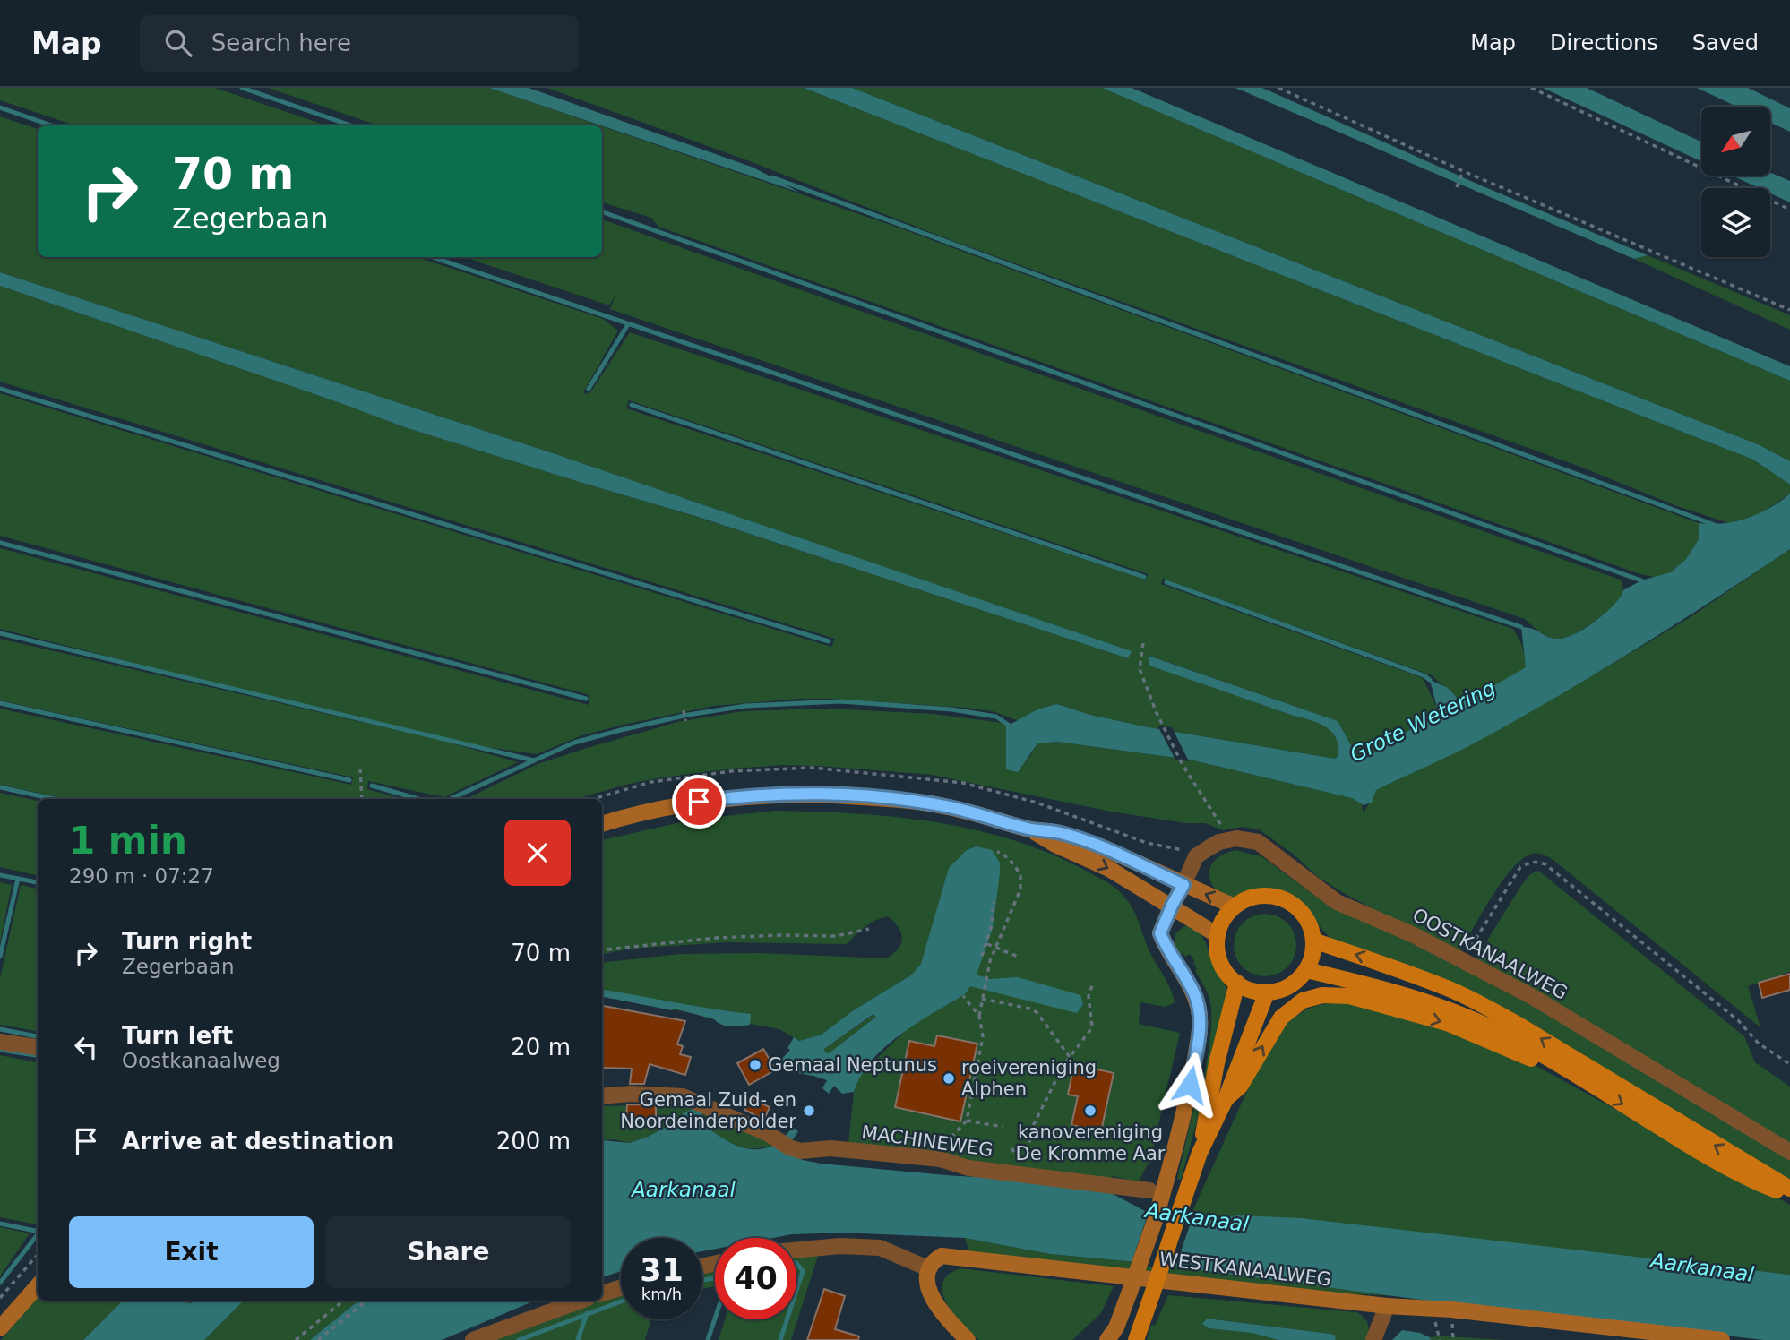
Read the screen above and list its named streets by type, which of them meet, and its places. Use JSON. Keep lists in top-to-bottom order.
{
  "streets": {
    "street": ["OOSTKANAALWEG", "MACHINEWEG", "WESTKANAALWEG"]
  },
  "water": ["Grote Wetering", "Aarkanaal"],
  "places": [
    "Gemaal Neptunus",
    "roeivereniging Alphen",
    "Gemaal Zuid- en Noordeinderpolder",
    "kanovereniging De Kromme Aar"
  ],
  "north": "bottom left",
  "page": {
    "header": "Map",
    "search": "Search here",
    "nav": ["Map", "Directions", "Saved"],
    "turn": ["70 m", "Zegerbaan"],
    "heading": ["1 min", "290 m · 07:27"],
    "list": [
      {
        "name": "Turn right",
        "note": "Zegerbaan",
        "value": "70 m"
      },
      {
        "name": "Turn left",
        "note": "Oostkanaalweg",
        "value": "20 m"
      },
      {
        "name": "Arrive at destination",
        "value": "200 m"
      }
    ],
    "buttons": ["Exit", "Share"],
    "speed": "31 km/h",
    "limit": "40"
  }
}
